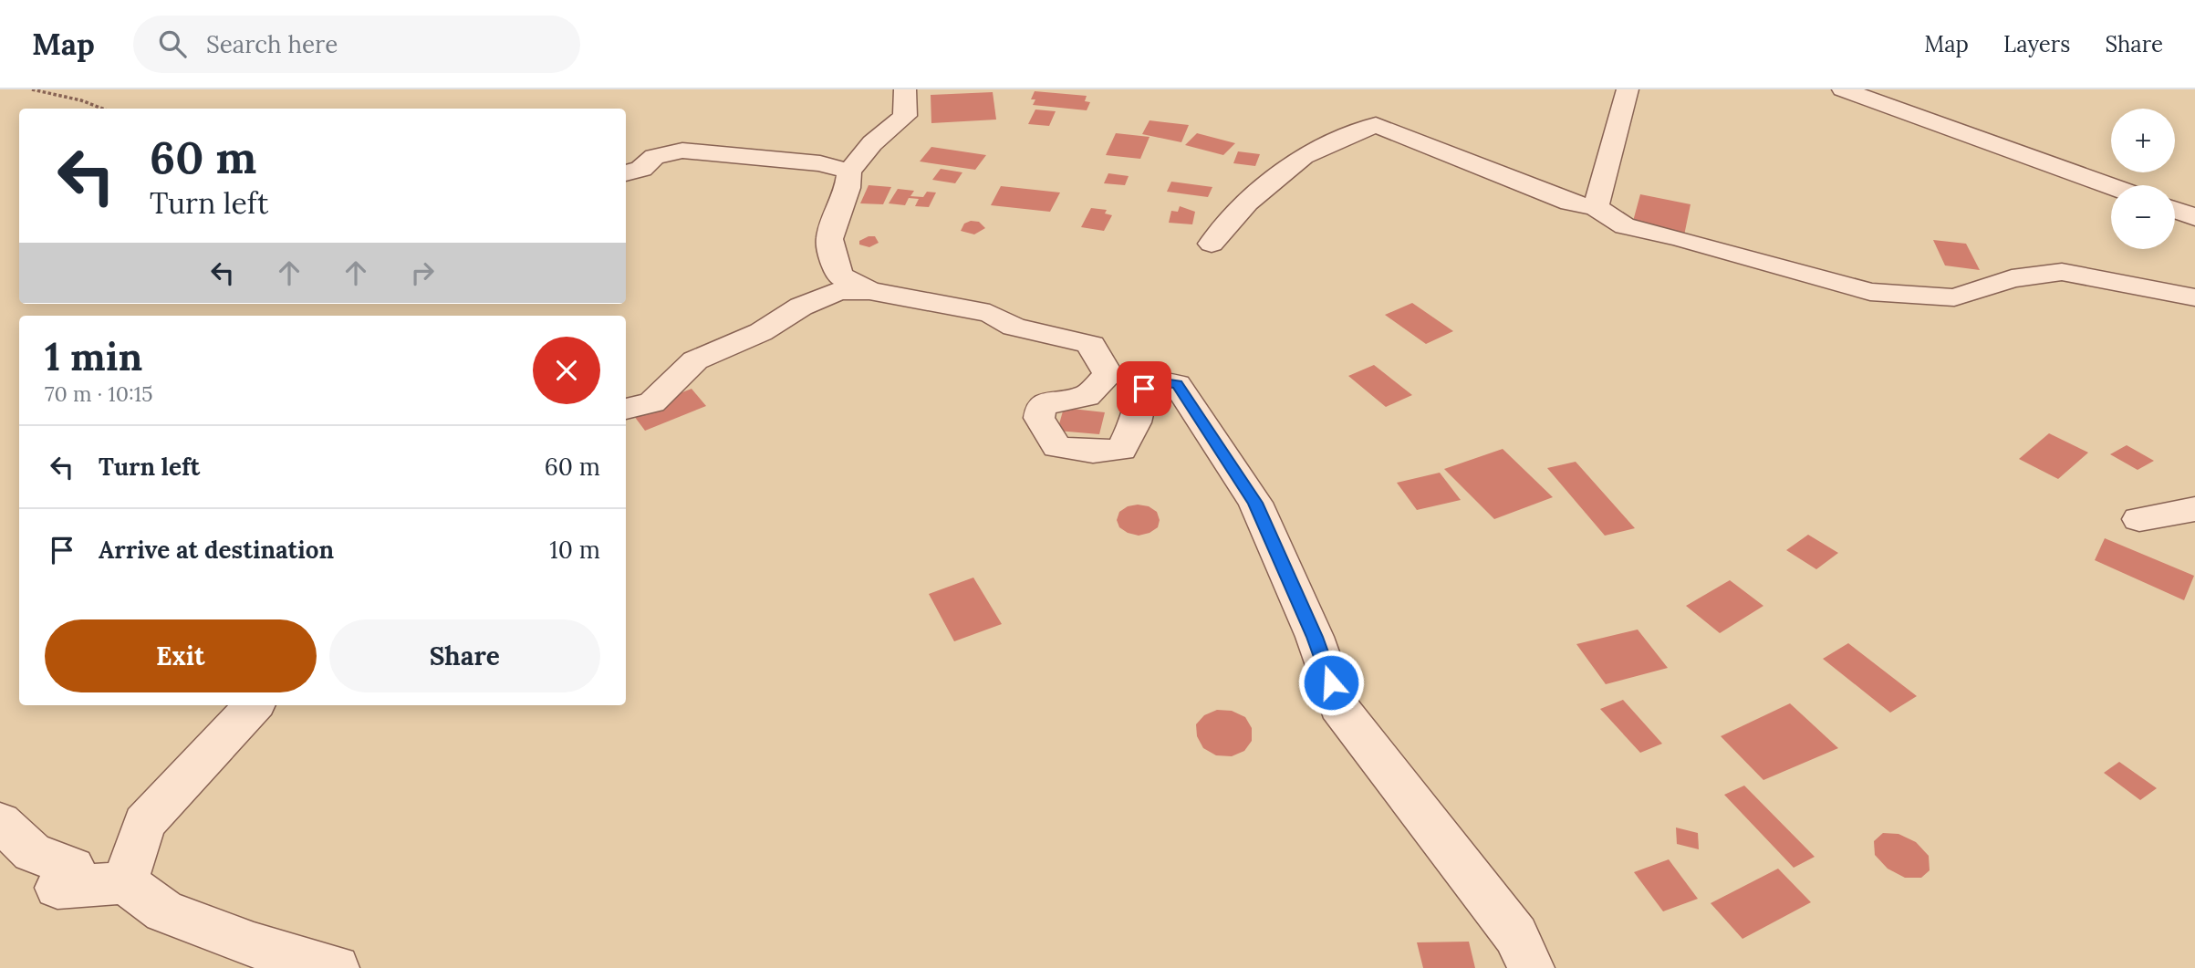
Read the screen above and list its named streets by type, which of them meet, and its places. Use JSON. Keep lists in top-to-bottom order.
{
  "page": {
    "header": "Map",
    "search": "Search here",
    "nav": ["Map", "Layers", "Share"],
    "map_buttons": ["+", "−"],
    "turn": ["60 m", "Turn left"],
    "heading": ["1 min", "70 m · 10:15"],
    "list": [
      {
        "name": "Turn left",
        "value": "60 m"
      },
      {
        "name": "Arrive at destination",
        "value": "10 m"
      }
    ],
    "buttons": ["Exit", "Share"]
  }
}
